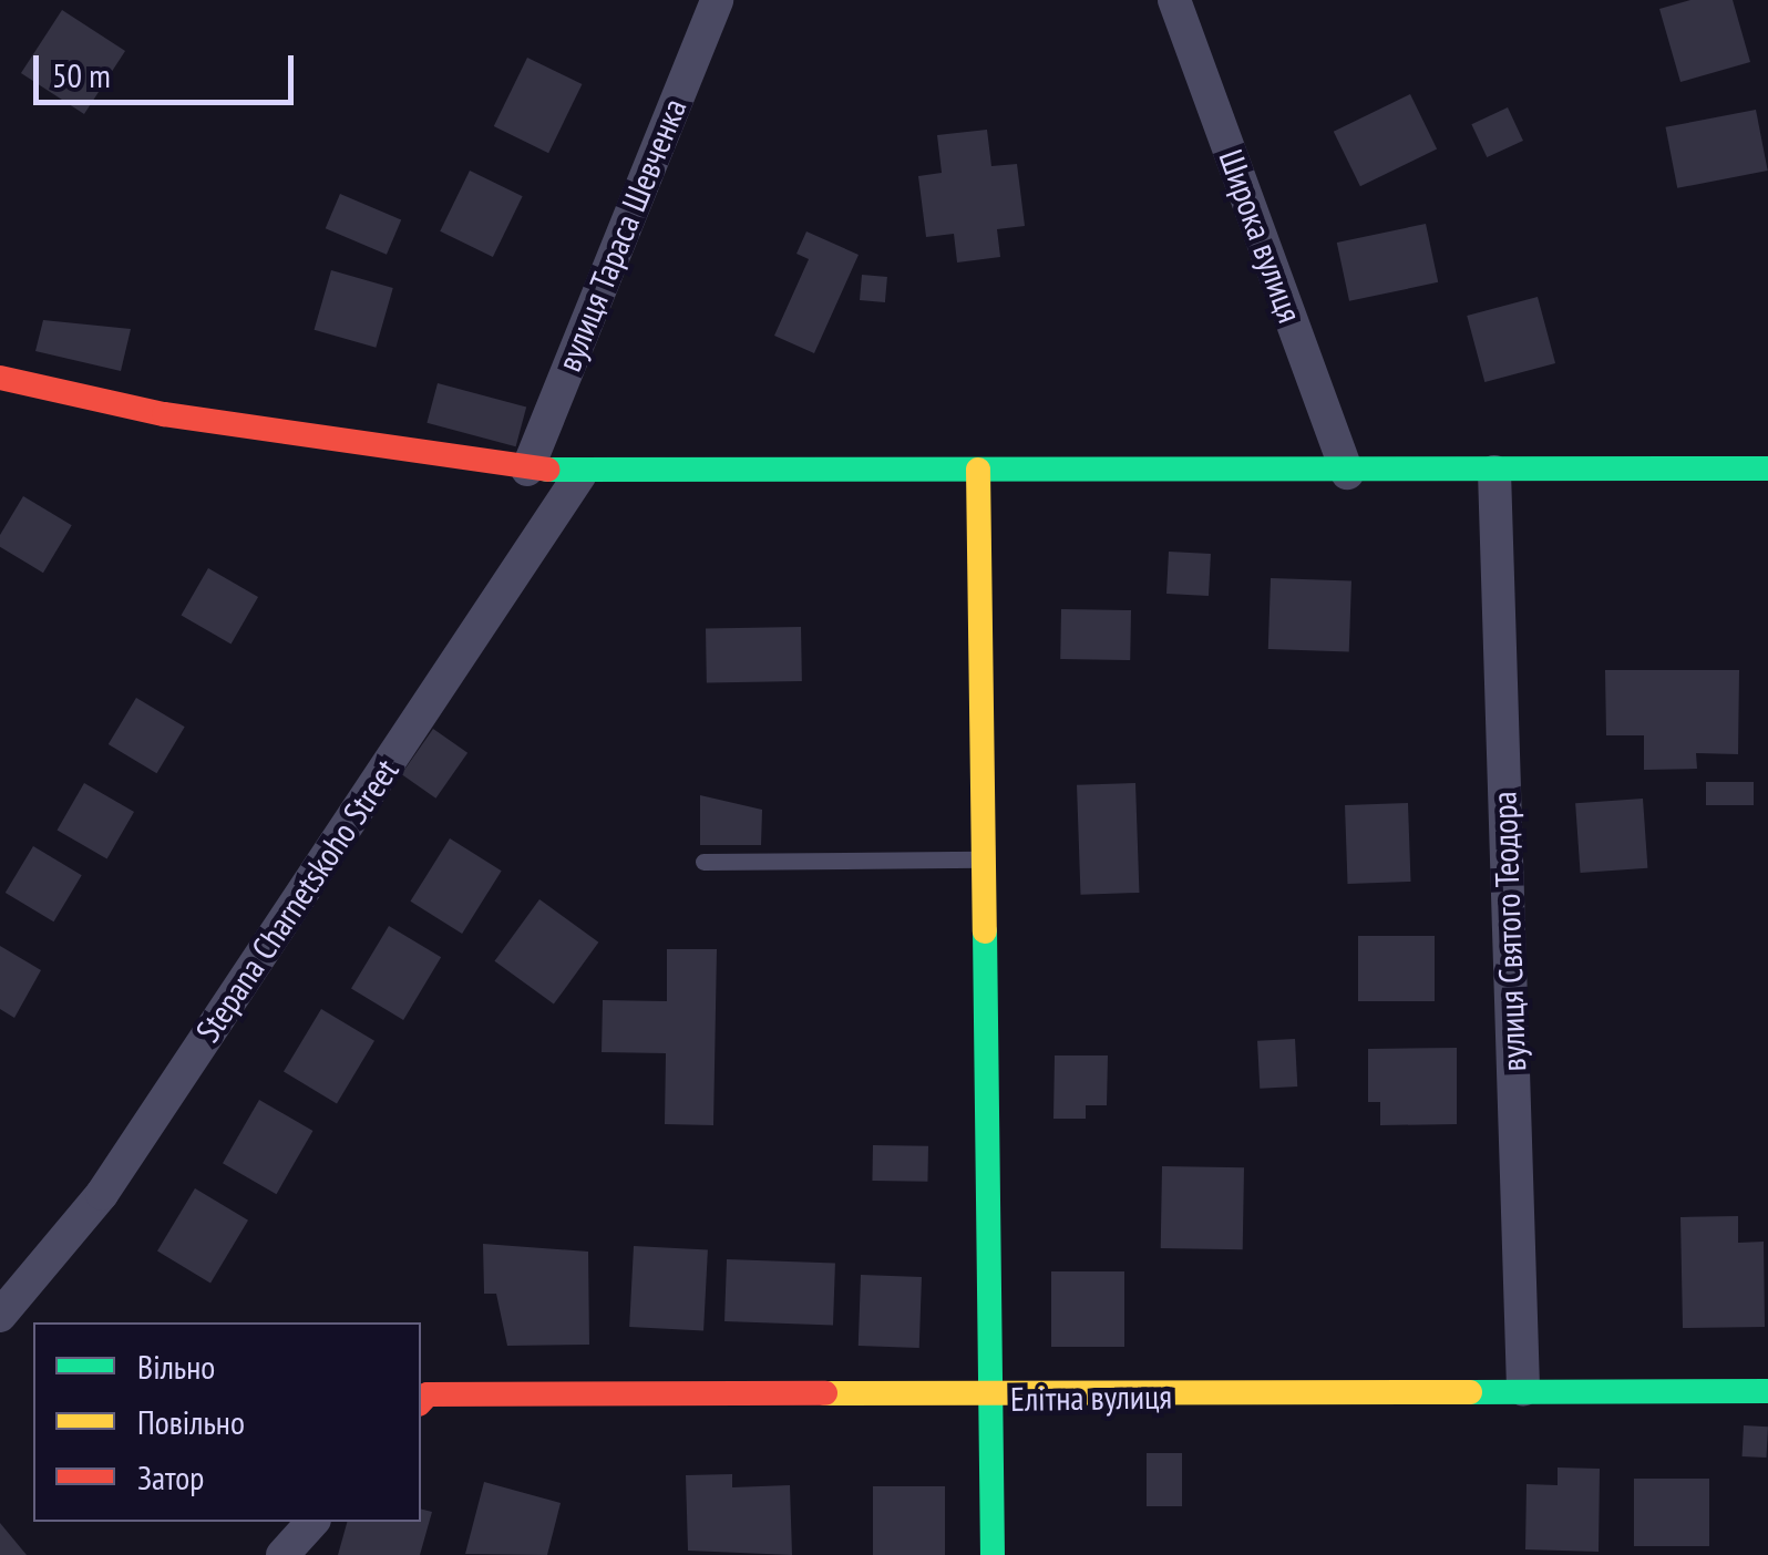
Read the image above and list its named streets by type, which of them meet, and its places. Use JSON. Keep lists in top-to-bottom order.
{
  "streets": {
    "street": [
      "вулиця Тараса Шевченка",
      "Широка вулиця",
      "Stepana Charnetskoho Street",
      "вулиця Святого Теодора",
      "Елітна вулиця"
    ]
  },
  "crossings": [
    ["вулиця Святого Теодора", "Елітна вулиця"]
  ],
  "legend": ["Вільно", "Повільно", "Затор"],
  "scale_bar": "50 m"
}
